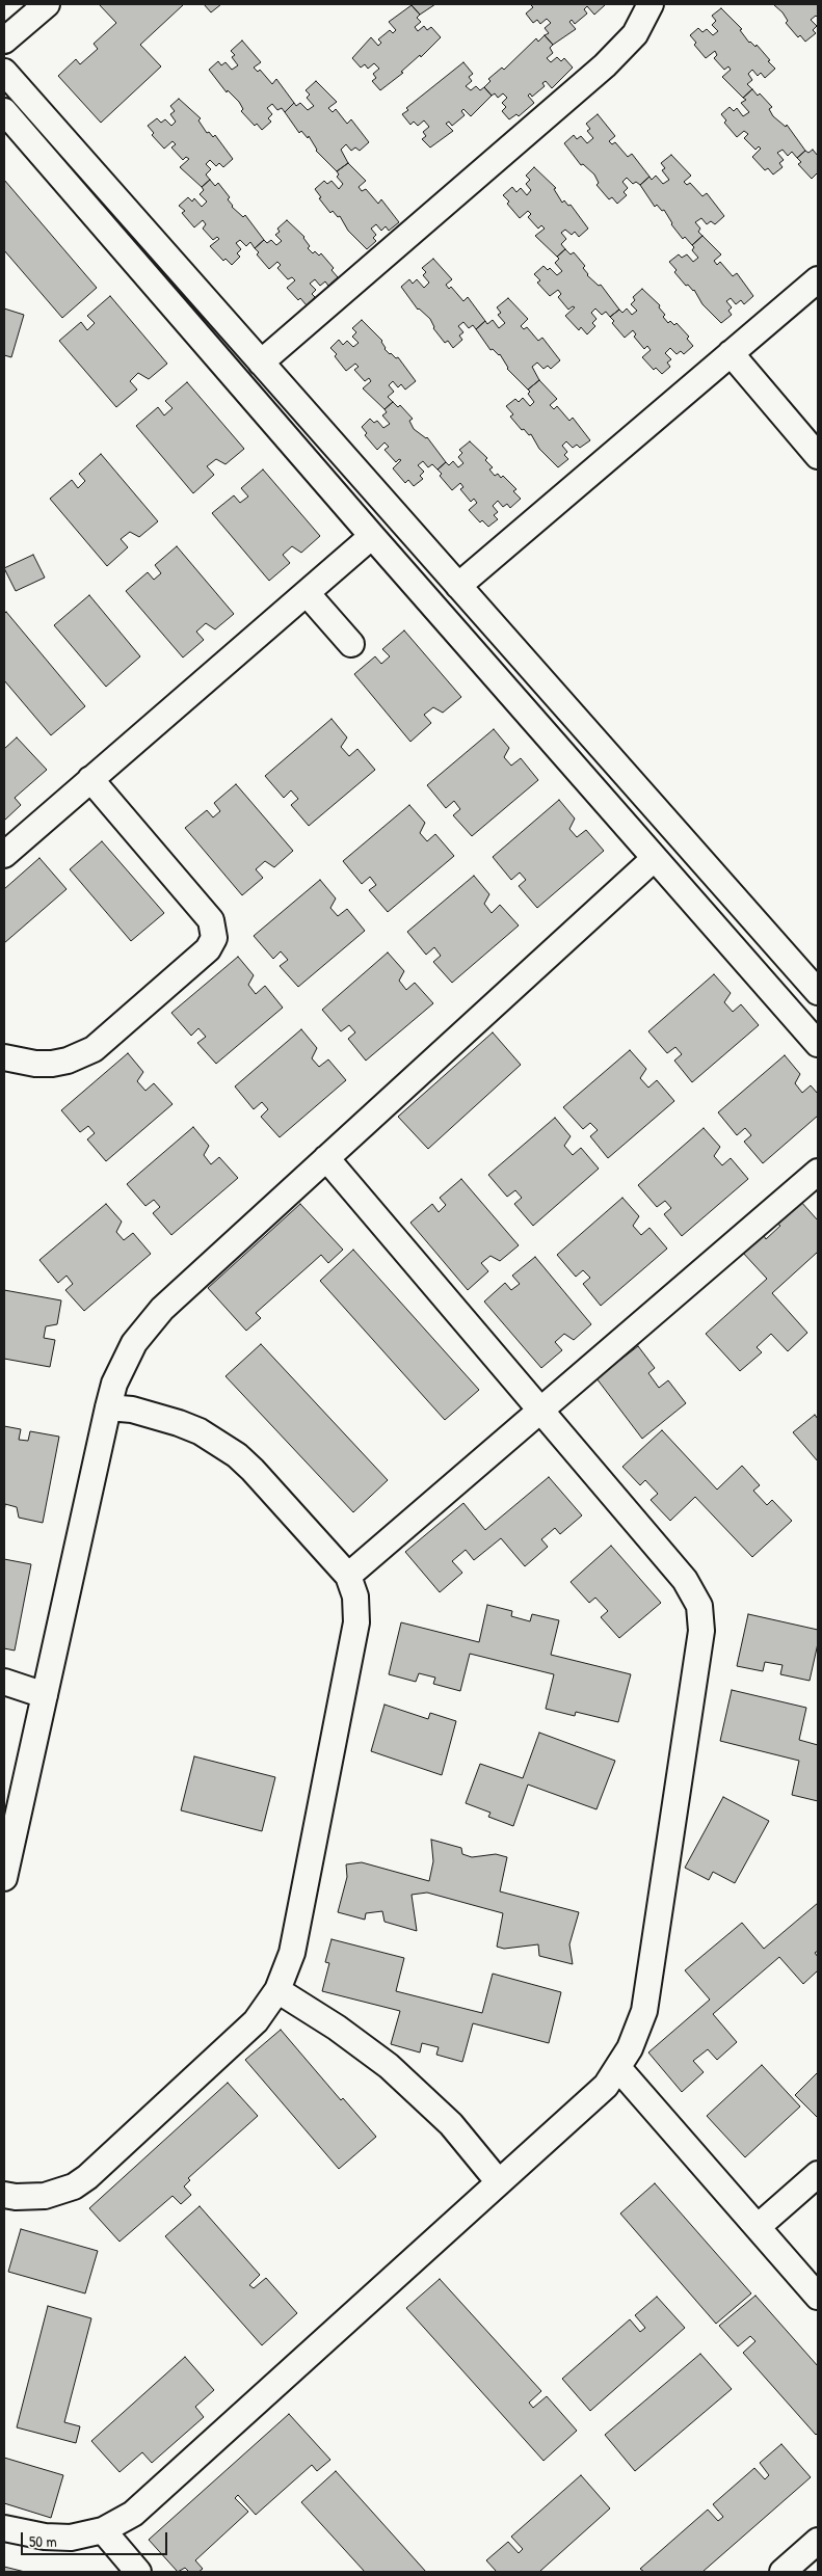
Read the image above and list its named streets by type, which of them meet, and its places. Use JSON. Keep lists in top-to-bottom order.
{
  "scale_bar": "50 m"
}
